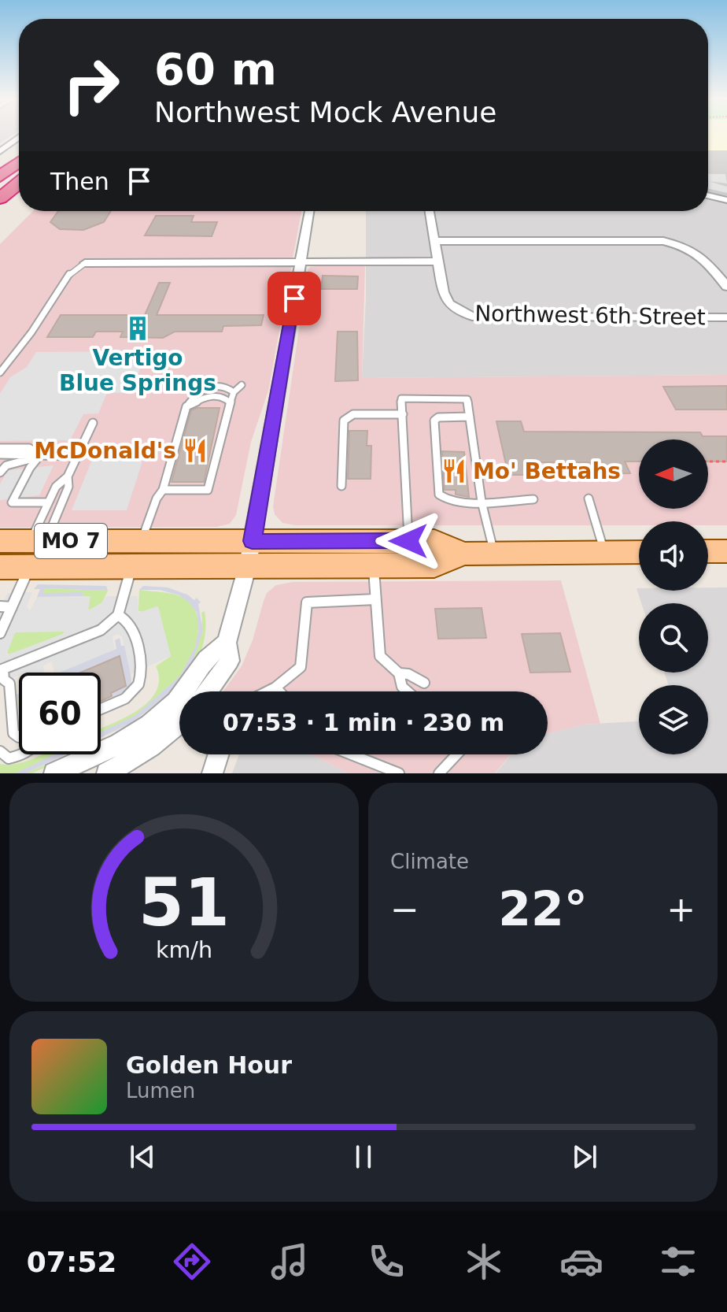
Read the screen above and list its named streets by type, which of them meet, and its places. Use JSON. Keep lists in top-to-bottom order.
{
  "streets": {
    "main road": ["MO 7"],
    "street": ["Northwest 6th Street"]
  },
  "places": {
    "building": ["Vertigo Blue Springs"],
    "restaurant": ["McDonald's", "Mo' Bettahs"]
  },
  "north": "left",
  "page": {
    "turn": ["60 m", "Northwest Mock Avenue"],
    "then": "Then",
    "limit": "60",
    "trip": "07:53 · 1 min · 230 m",
    "tile": "Climate",
    "heat": ["−", "22°", "+"],
    "song": ["Golden Hour", "Lumen"],
    "tabs": "07:52",
    "gauge": ["51", "km/h"]
  }
}
